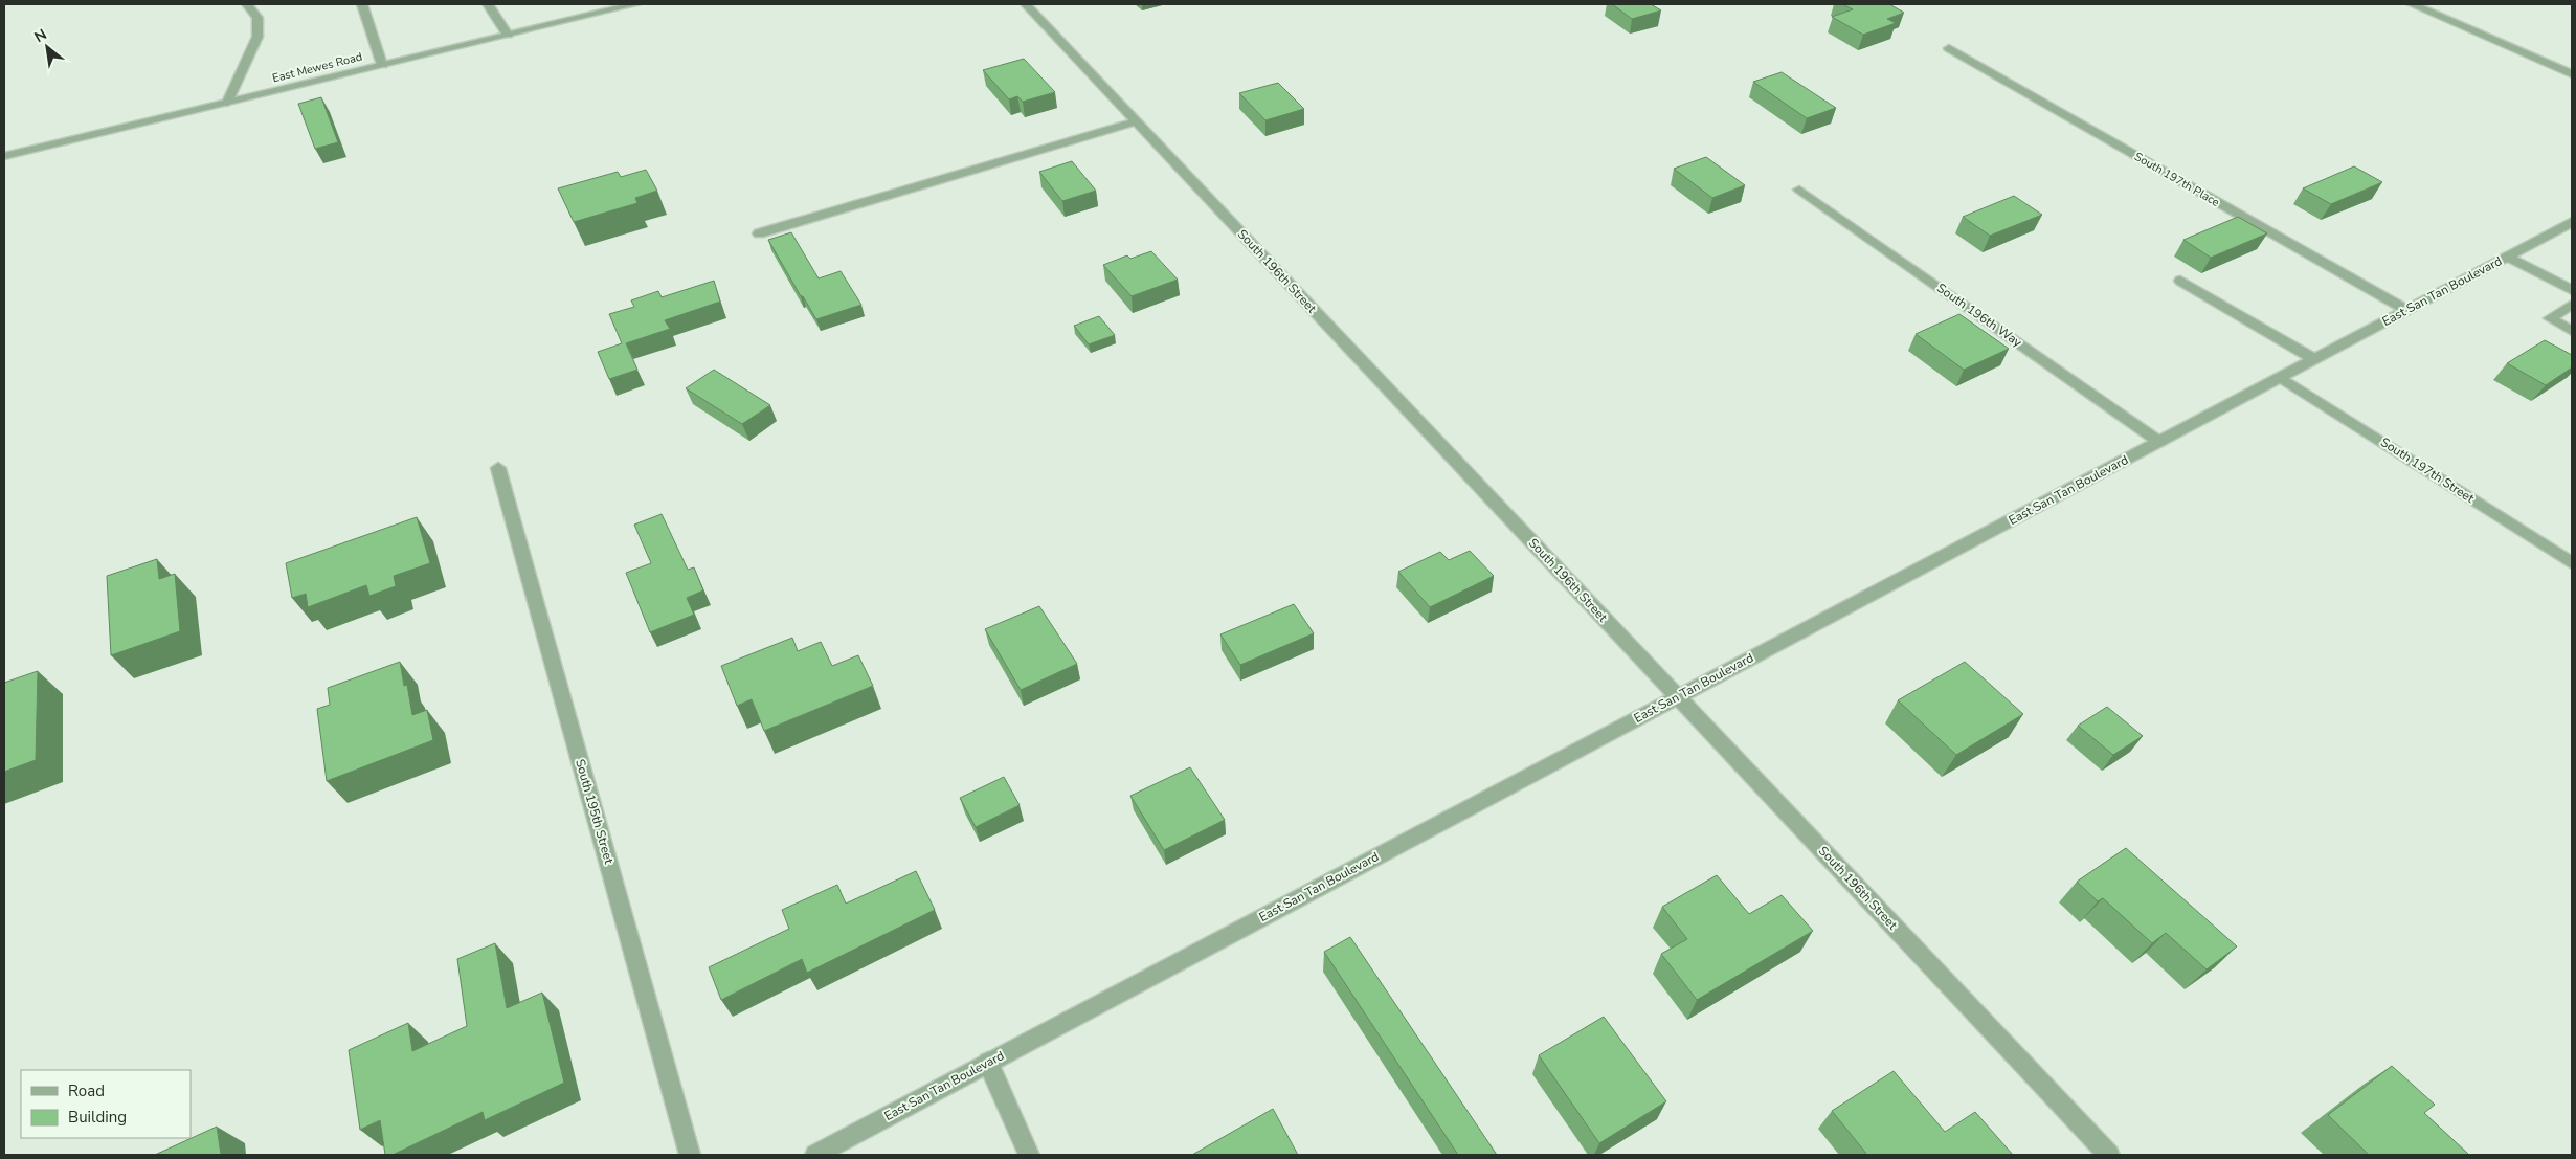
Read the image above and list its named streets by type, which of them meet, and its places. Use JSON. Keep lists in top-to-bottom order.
{
  "streets": {
    "street": [
      "East Mewes Road",
      "South 197th Place",
      "South 196th Street",
      "East San Tan Boulevard",
      "South 196th Way",
      "South 197th Street",
      "South 195th Street"
    ]
  },
  "crossings": [
    ["South 197th Place", "East San Tan Boulevard"],
    ["South 196th Street", "East San Tan Boulevard"],
    ["East San Tan Boulevard", "South 196th Way"],
    ["East San Tan Boulevard", "South 197th Street"]
  ],
  "legend": ["Road", "Building"],
  "north": "top left"
}
